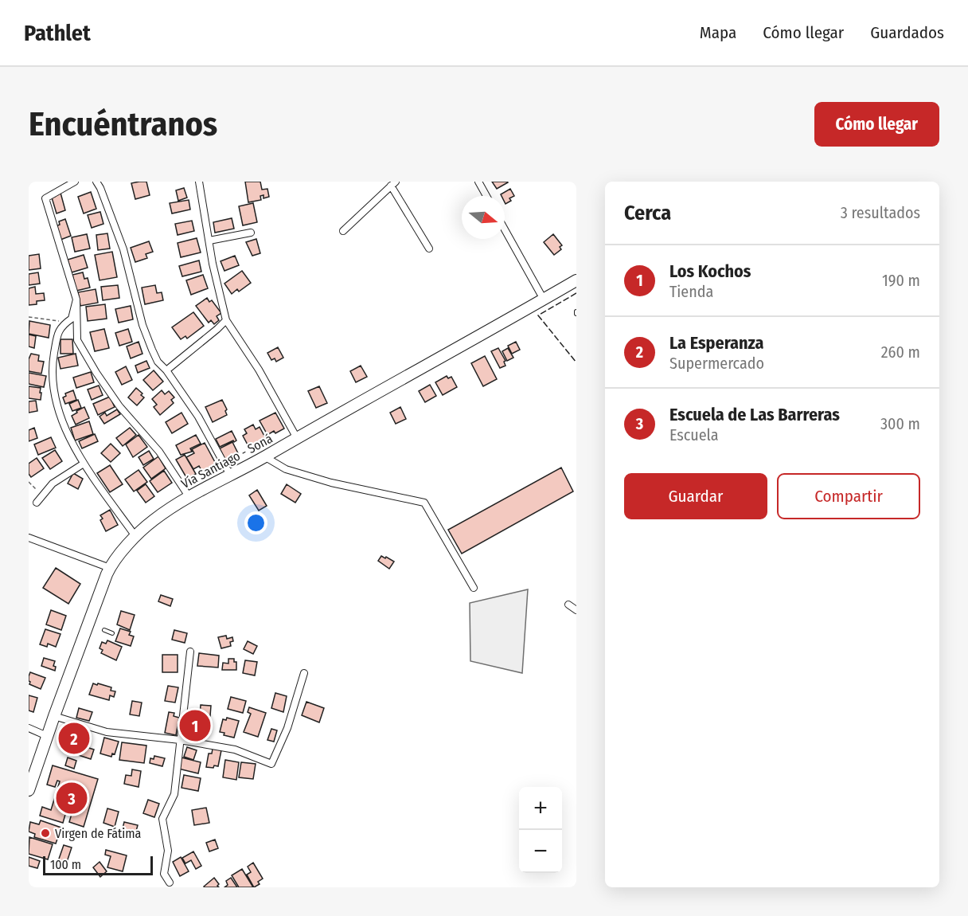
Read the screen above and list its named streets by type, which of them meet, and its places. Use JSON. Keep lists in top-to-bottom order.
{
  "streets": {
    "main road": ["Vía Santiago - Soná"]
  },
  "places": ["Virgen de Fátima"],
  "scale_bar": "100 m",
  "north": "right",
  "page": {
    "header": "Pathlet",
    "nav": ["Mapa", "Cómo llegar", "Guardados"],
    "buttons": [
      "Cómo llegar",
      ["Guardar", "Compartir"]
    ],
    "title": "Encuéntranos",
    "heading": ["Cerca", "3 resultados"],
    "list": [
      {
        "mark": "1",
        "name": "Los Kochos",
        "note": "Tienda",
        "value": "190 m"
      },
      {
        "mark": "2",
        "name": "La Esperanza",
        "note": "Supermercado",
        "value": "260 m"
      },
      {
        "mark": "3",
        "name": "Escuela de Las Barreras",
        "note": "Escuela",
        "value": "300 m"
      }
    ],
    "pins": ["1", "2", "3"],
    "map_buttons": ["+", "−"],
    "scale": "100 m"
  }
}
